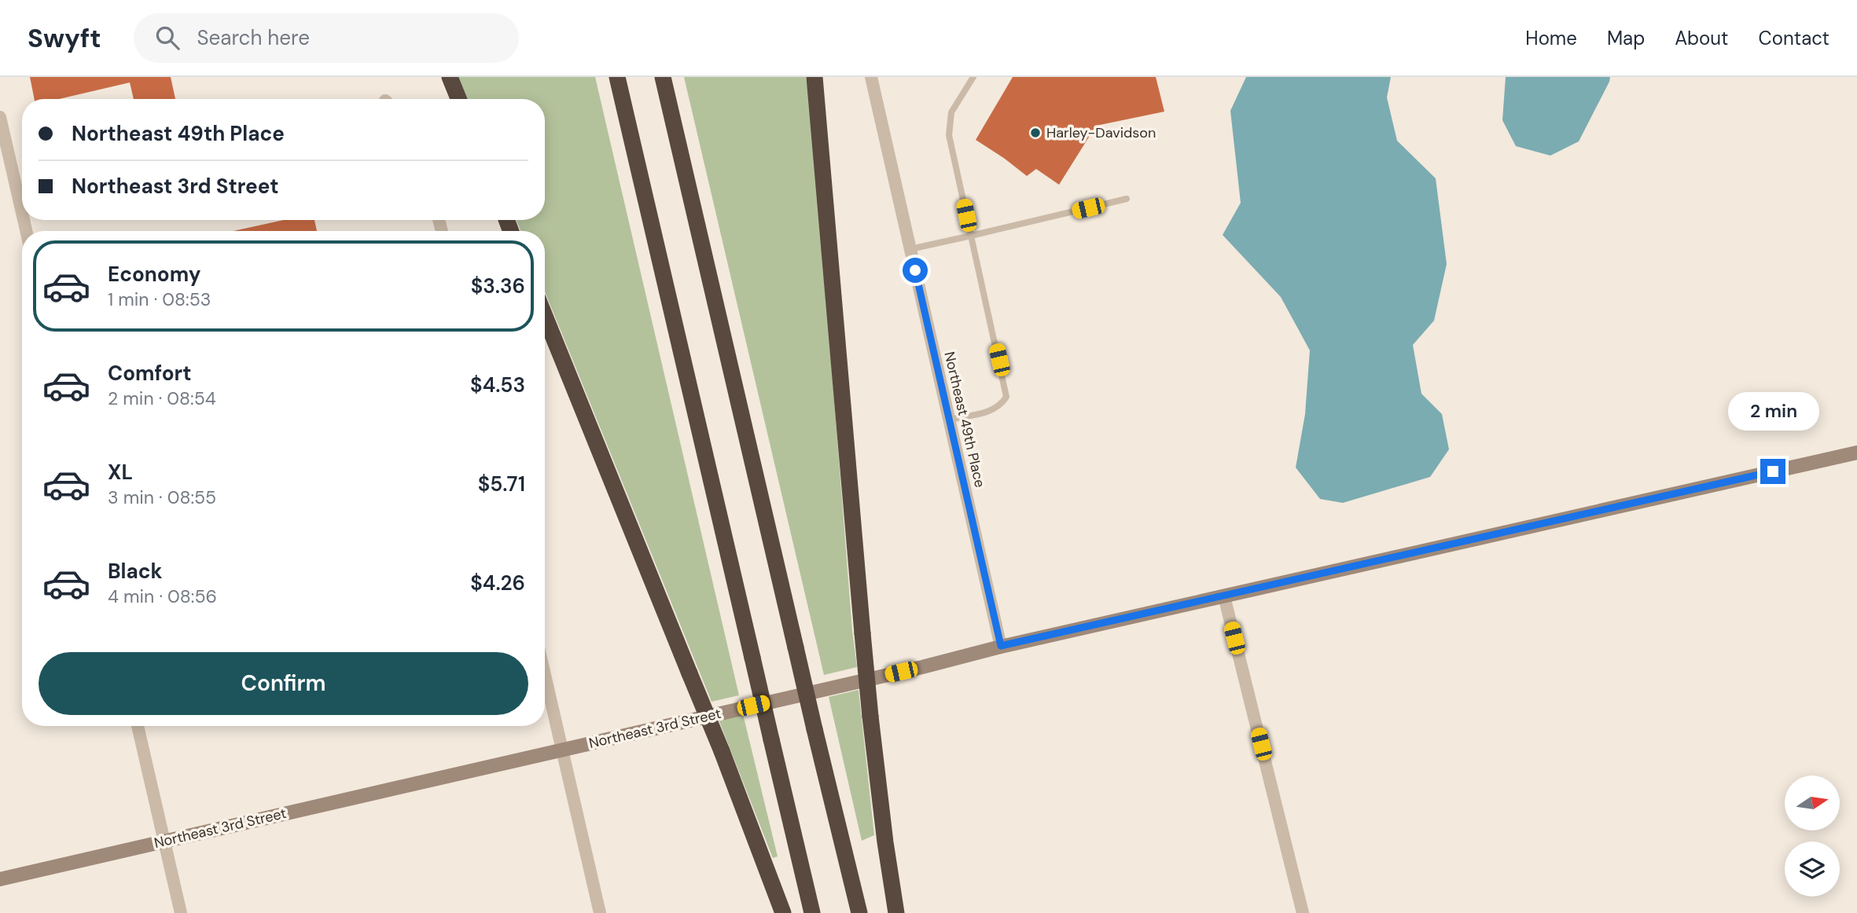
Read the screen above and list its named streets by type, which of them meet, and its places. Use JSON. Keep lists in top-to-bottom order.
{
  "streets": {
    "street": ["Northeast 49th Place", "Northeast 3rd Street"]
  },
  "crossings": [
    ["Northeast 49th Place", "Northeast 3rd Street"]
  ],
  "places": ["Harley-Davidson"],
  "north": "right",
  "page": {
    "header": "Swyft",
    "search": "Search here",
    "nav": [
      "Home",
      "Map",
      "About",
      "Contact"
    ],
    "banner": ["Northeast 49th Place", "Northeast 3rd Street"],
    "list": [
      {
        "name": "Economy",
        "note": "1 min · 08:53",
        "value": "$3.36"
      },
      {
        "name": "Comfort",
        "note": "2 min · 08:54",
        "value": "$4.53"
      },
      {
        "name": "XL",
        "note": "3 min · 08:55",
        "value": "$5.71"
      },
      {
        "name": "Black",
        "note": "4 min · 08:56",
        "value": "$4.26"
      }
    ],
    "bubble": "2 min",
    "buttons": "Confirm"
  }
}
